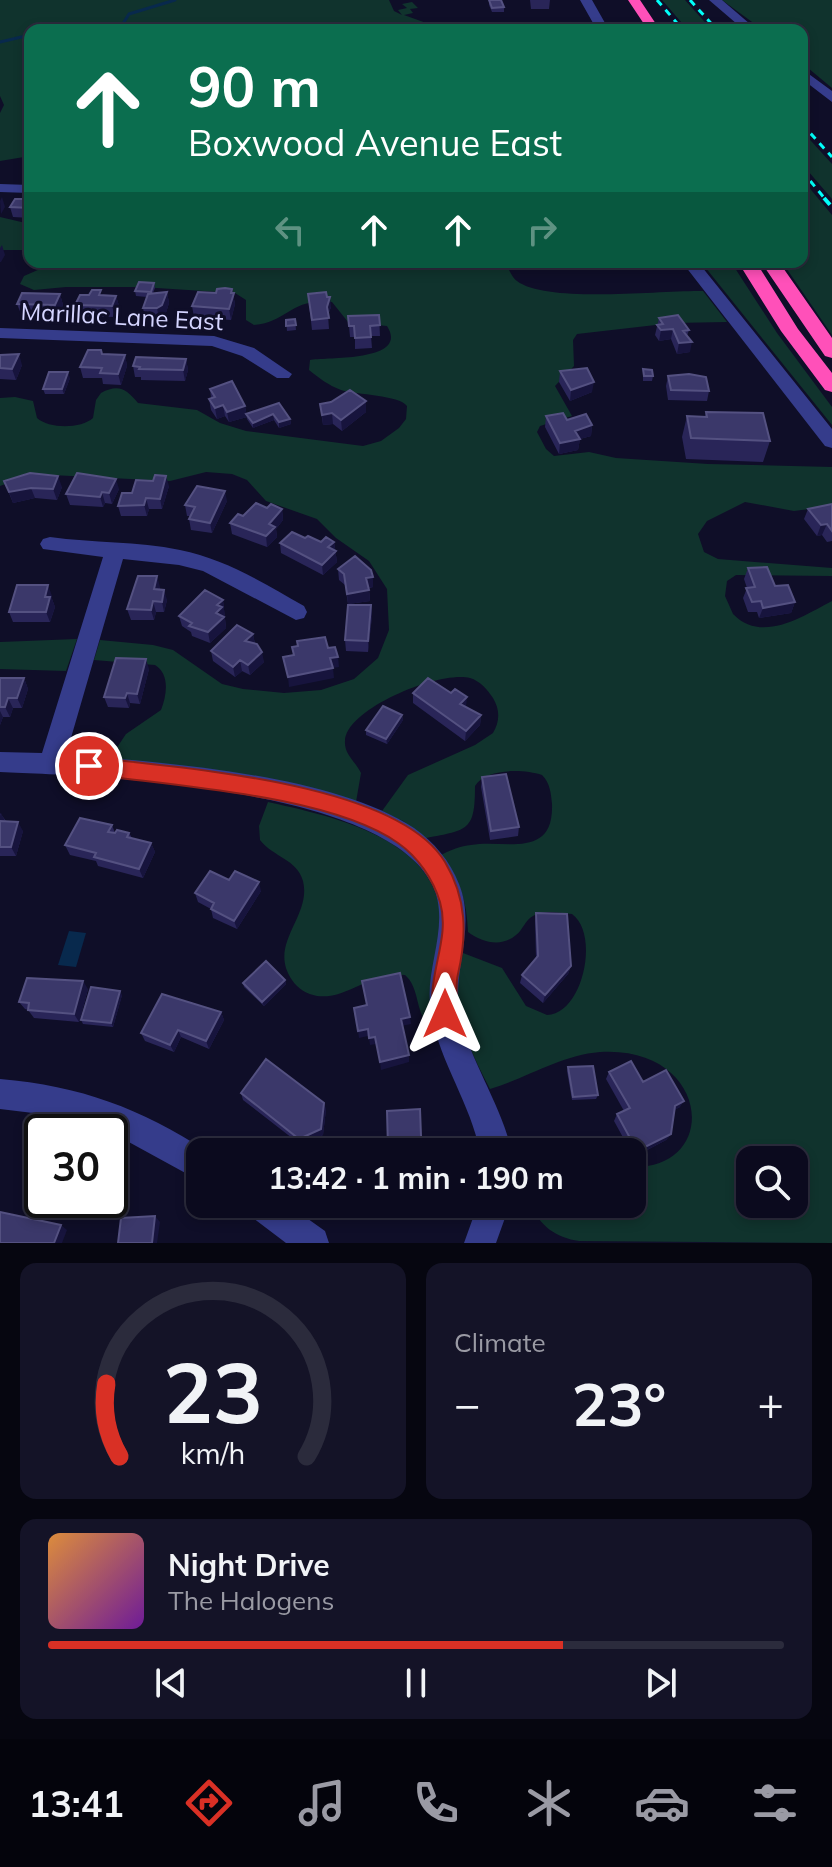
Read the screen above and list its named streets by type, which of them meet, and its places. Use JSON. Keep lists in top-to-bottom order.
{
  "streets": {
    "street": ["Marillac Lane East"]
  },
  "page": {
    "turn": ["90 m", "Boxwood Avenue East"],
    "limit": "30",
    "trip": "13:42 · 1 min · 190 m",
    "tile": "Climate",
    "heat": ["−", "23°", "+"],
    "song": ["Night Drive", "The Halogens"],
    "tabs": "13:41",
    "gauge": ["23", "km/h"]
  }
}
